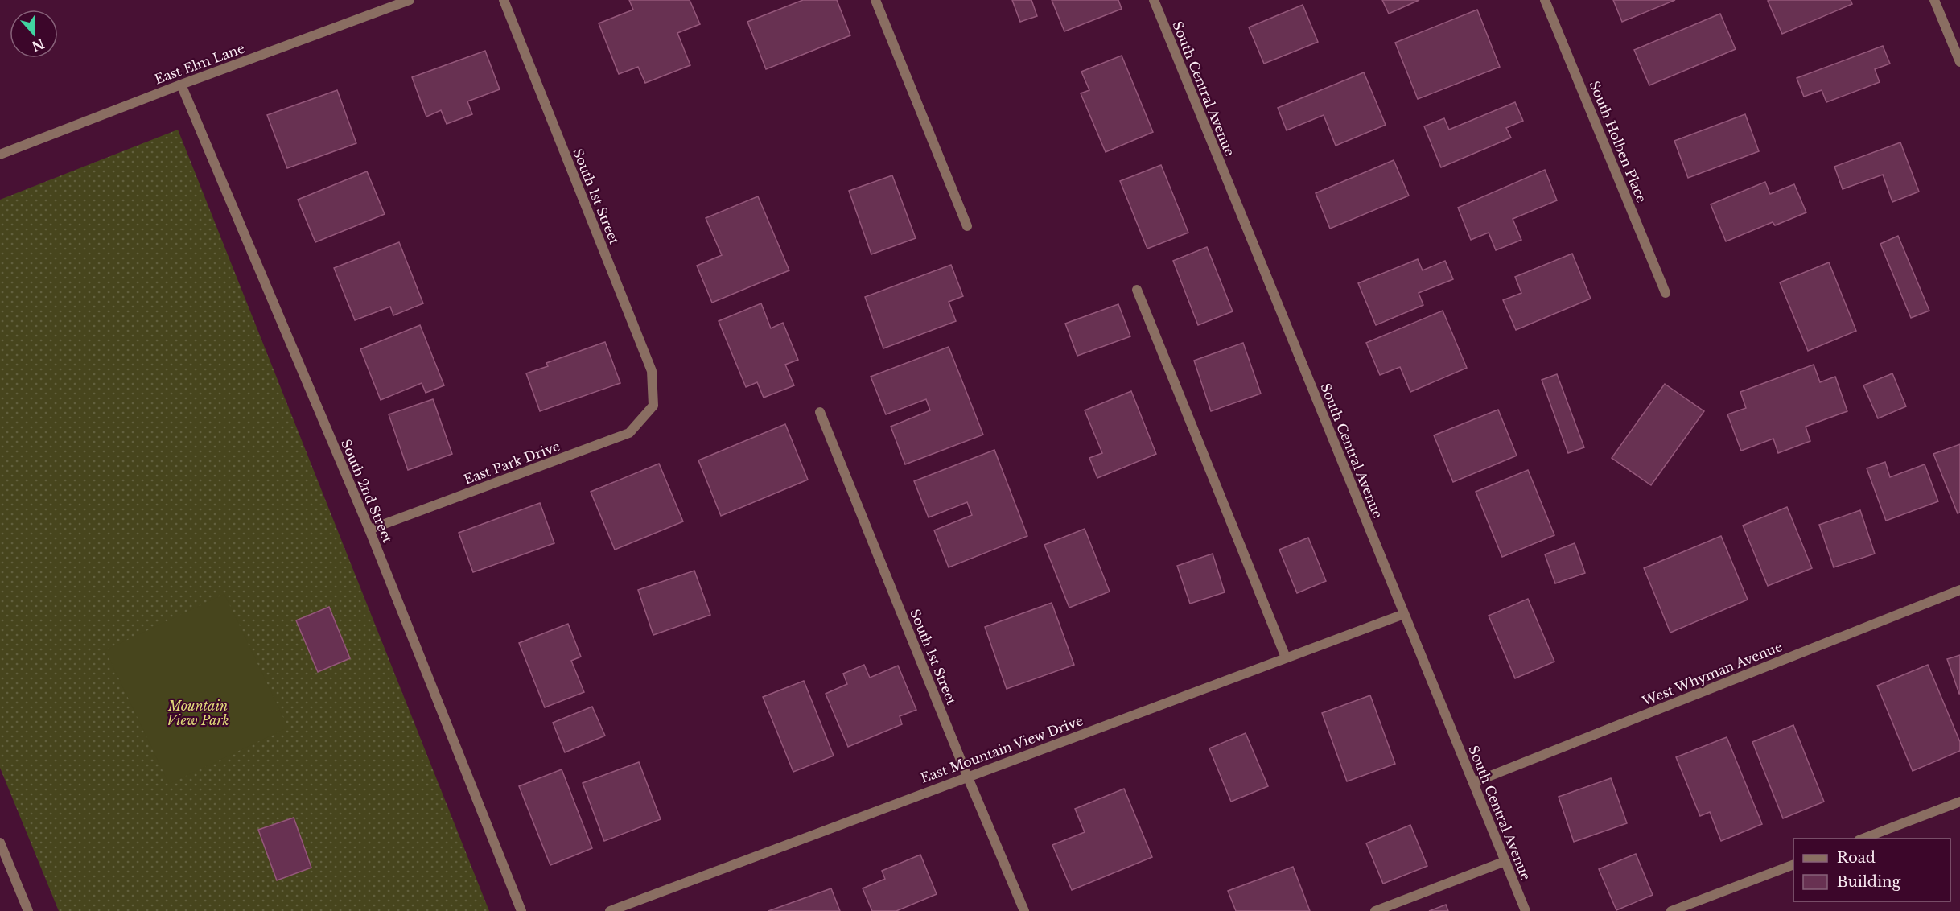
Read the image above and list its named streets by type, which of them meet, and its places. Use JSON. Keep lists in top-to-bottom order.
{
  "streets": {
    "street": [
      "East Elm Lane",
      "South Central Avenue",
      "South Holben Place",
      "South 1st Street",
      "East Park Drive",
      "South 2nd Street",
      "West Whyman Avenue",
      "East Mountain View Drive"
    ]
  },
  "crossings": [
    ["East Elm Lane", "South 2nd Street"],
    ["South Central Avenue", "West Whyman Avenue"],
    ["South Central Avenue", "East Mountain View Drive"],
    ["South 1st Street", "East Park Drive"],
    ["South 1st Street", "East Mountain View Drive"],
    ["East Park Drive", "South 2nd Street"]
  ],
  "parks": ["Mountain View Park"],
  "legend": ["Road", "Building"],
  "north": "bottom"
}
